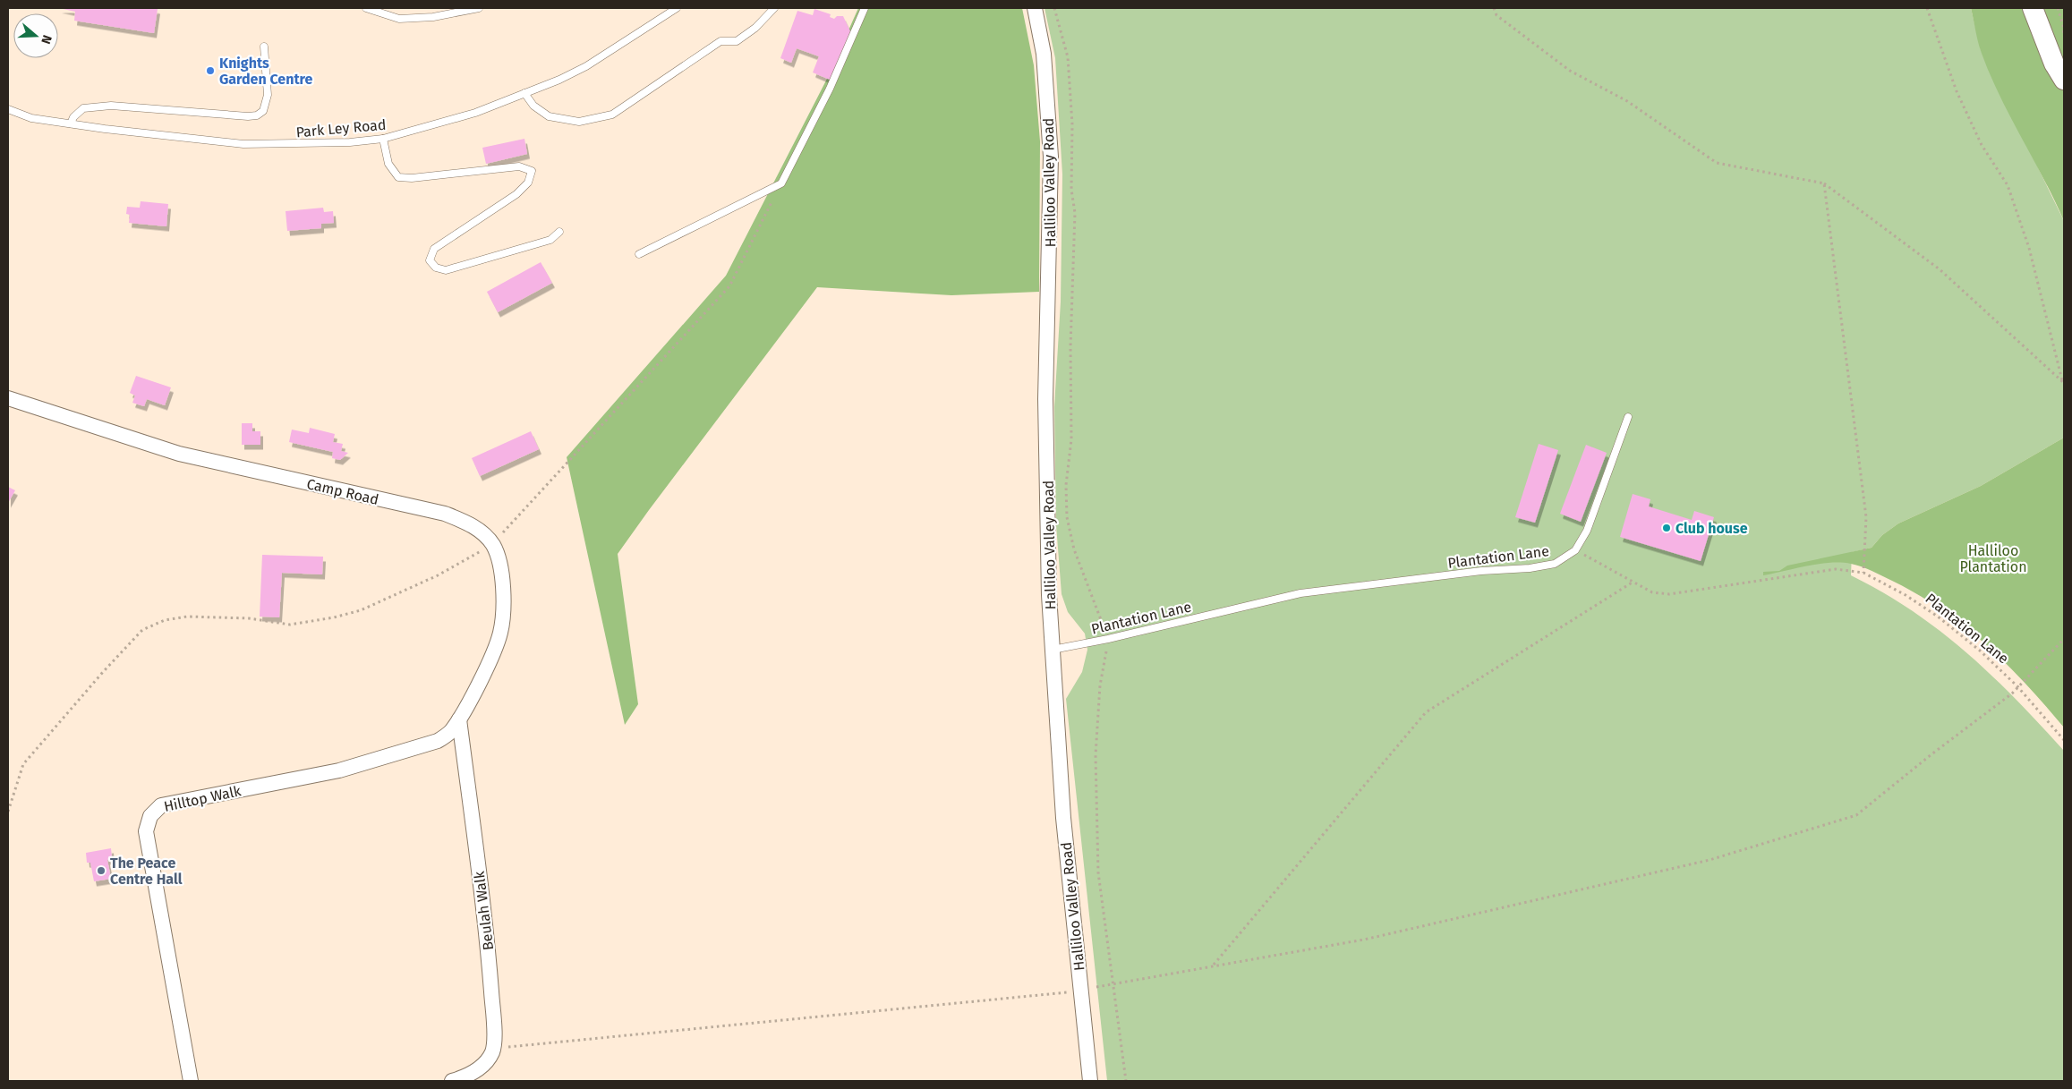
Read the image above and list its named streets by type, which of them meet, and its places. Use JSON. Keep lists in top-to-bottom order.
{
  "streets": {
    "street": [
      "Halliloo Valley Road",
      "Camp Road",
      "Hilltop Walk",
      "Beulah Walk"
    ],
    "lane": ["Park Ley Road", "Plantation Lane"]
  },
  "crossings": [
    ["Halliloo Valley Road", "Plantation Lane"],
    ["Camp Road", "Hilltop Walk"],
    ["Camp Road", "Beulah Walk"],
    ["Hilltop Walk", "Beulah Walk"]
  ],
  "parks": ["Halliloo Plantation"],
  "places": ["Knights Garden Centre", "Club house", "The Peace Centre Hall"],
  "north": "right"
}
